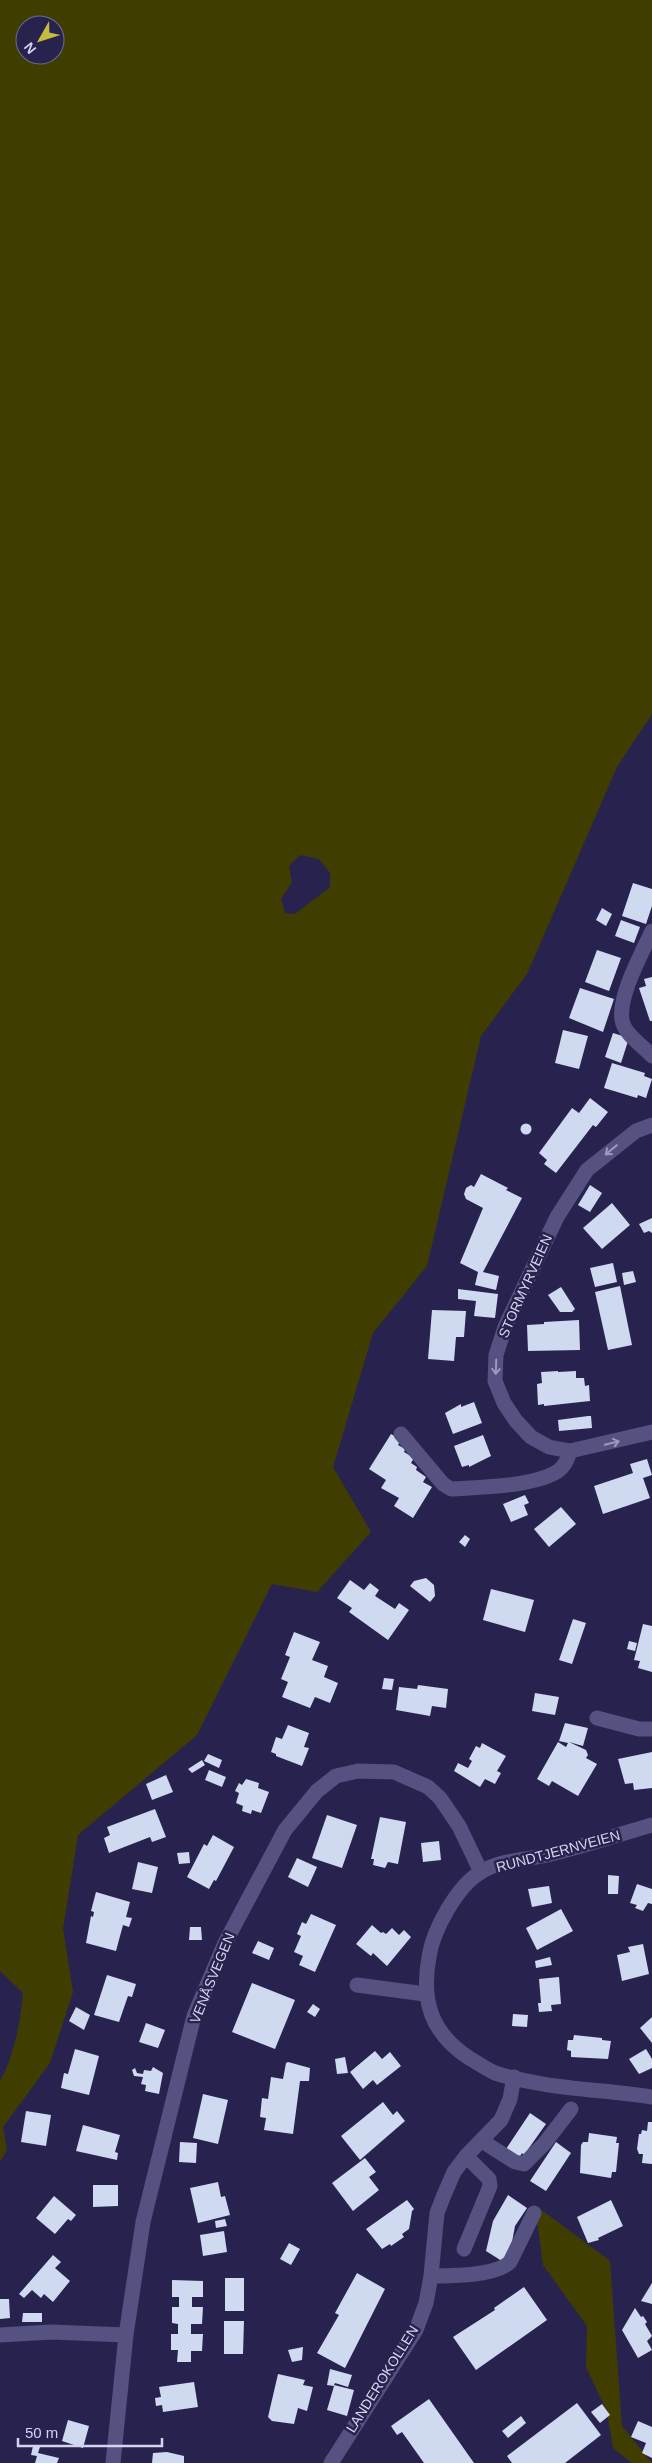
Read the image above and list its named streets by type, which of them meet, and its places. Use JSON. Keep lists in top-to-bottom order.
{
  "streets": {
    "street": [
      "STORMYRVEIEN",
      "RUNDTJERNVEIEN",
      "VENÅSVEGEN",
      "LANDEROKOLLEN"
    ]
  },
  "crossings": [
    ["RUNDTJERNVEIEN", "VENÅSVEGEN"],
    ["RUNDTJERNVEIEN", "LANDEROKOLLEN"]
  ],
  "scale_bar": "50 m",
  "north": "bottom left"
}
